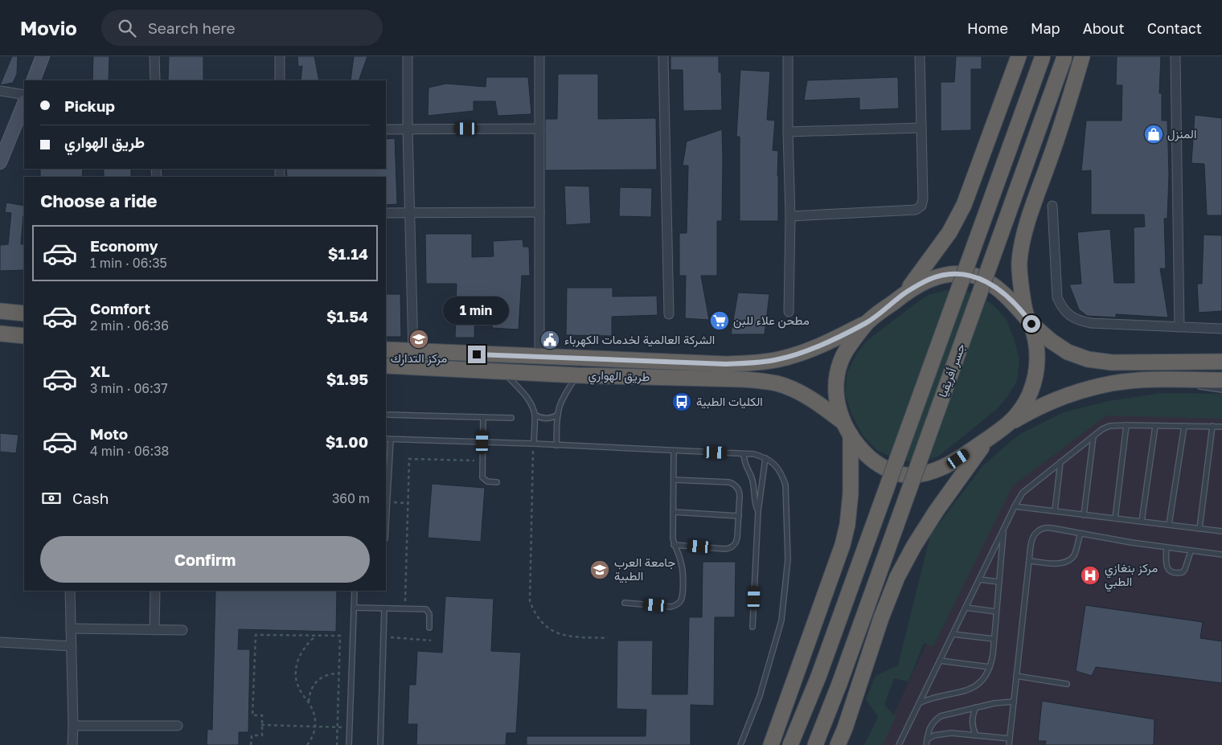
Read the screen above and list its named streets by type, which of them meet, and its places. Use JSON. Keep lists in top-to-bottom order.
{
  "streets": {
    "highway": ["جسر أفريقيا", "طريق الهواري"]
  },
  "places": {
    "shop": ["المنزل"],
    "supermarket": ["مطحن علاء للبن"],
    "school or university": ["مركز التدارك", "جامعة العرب الطبية"],
    "public building": ["الشركة العالمية لخدمات الكهرباء"],
    "bus stop": ["الكليات الطبية"],
    "hospital": ["مركز بنغازي الطبي"]
  },
  "page": {
    "header": "Movio",
    "search": "Search here",
    "nav": [
      "Home",
      "Map",
      "About",
      "Contact"
    ],
    "banner": ["Pickup", "طريق الهواري"],
    "heading": "Choose a ride",
    "list": [
      {
        "name": "Economy",
        "note": "1 min · 06:35",
        "value": "$1.14"
      },
      {
        "name": "Comfort",
        "note": "2 min · 06:36",
        "value": "$1.54"
      },
      {
        "name": "XL",
        "note": "3 min · 06:37",
        "value": "$1.95"
      },
      {
        "name": "Moto",
        "note": "4 min · 06:38",
        "value": "$1.00"
      }
    ],
    "bubble": "1 min",
    "pay": ["Cash", "360 m"],
    "buttons": "Confirm"
  }
}
